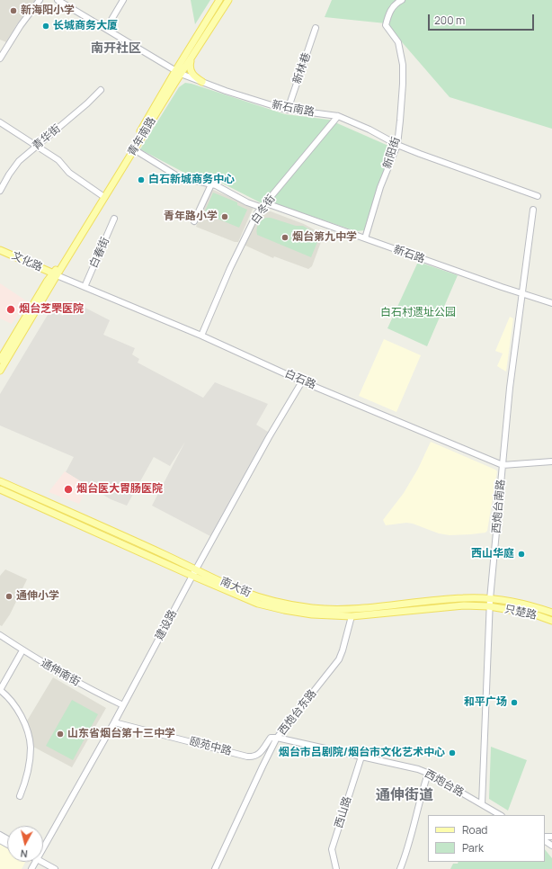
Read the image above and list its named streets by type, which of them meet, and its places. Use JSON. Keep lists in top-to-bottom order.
{
  "streets": {
    "main road": [
      "青年南路",
      "文化路",
      "南大街",
      "只楚路"
    ],
    "street": [
      "新林巷",
      "新石南路",
      "青华街",
      "新阳街",
      "白冬街",
      "白春街",
      "新石路",
      "白石路",
      "西炮台南路",
      "建设路",
      "通伸南街",
      "西炮台东路",
      "颐苑中路",
      "西炮台路",
      "西山路"
    ]
  },
  "crossings": [
    ["新林巷", "新石南路"],
    ["新石南路", "青年南路"],
    ["新石南路", "新阳街"],
    ["新石南路", "白冬街"],
    ["青年南路", "新石路"],
    ["青年南路", "文化路"],
    ["青年南路", "白石路"],
    ["新阳街", "新石路"],
    ["白冬街", "新石路"],
    ["白冬街", "白石路"],
    ["白春街", "白石路"],
    ["新石路", "西炮台南路"],
    ["文化路", "白石路"],
    ["白石路", "西炮台南路"],
    ["白石路", "建设路"],
    ["西炮台南路", "南大街"],
    ["西炮台南路", "只楚路"],
    ["西炮台南路", "西炮台路"],
    ["南大街", "只楚路"],
    ["南大街", "建设路"],
    ["南大街", "西炮台东路"],
    ["建设路", "通伸南街"],
    ["建设路", "颐苑中路"],
    ["西炮台东路", "颐苑中路"],
    ["西炮台东路", "西炮台路"],
    ["颐苑中路", "西炮台路"],
    ["西炮台路", "西山路"]
  ],
  "districts": ["南开社区", "通伸街道"],
  "parks": ["白石村遗址公园"],
  "places": [
    "新海阳小学",
    "长城商务大厦",
    "白石新城商务中心",
    "青年路小学",
    "烟台第九中学",
    "烟台芝罘医院",
    "烟台医大胃肠医院",
    "西山华庭",
    "通伸小学",
    "和平广场",
    "山东省烟台第十三中学",
    "烟台市吕剧院/烟台市文化艺术中心"
  ],
  "legend": ["Road", "Park"],
  "scale_bar": "200 m",
  "north": "bottom"
}
